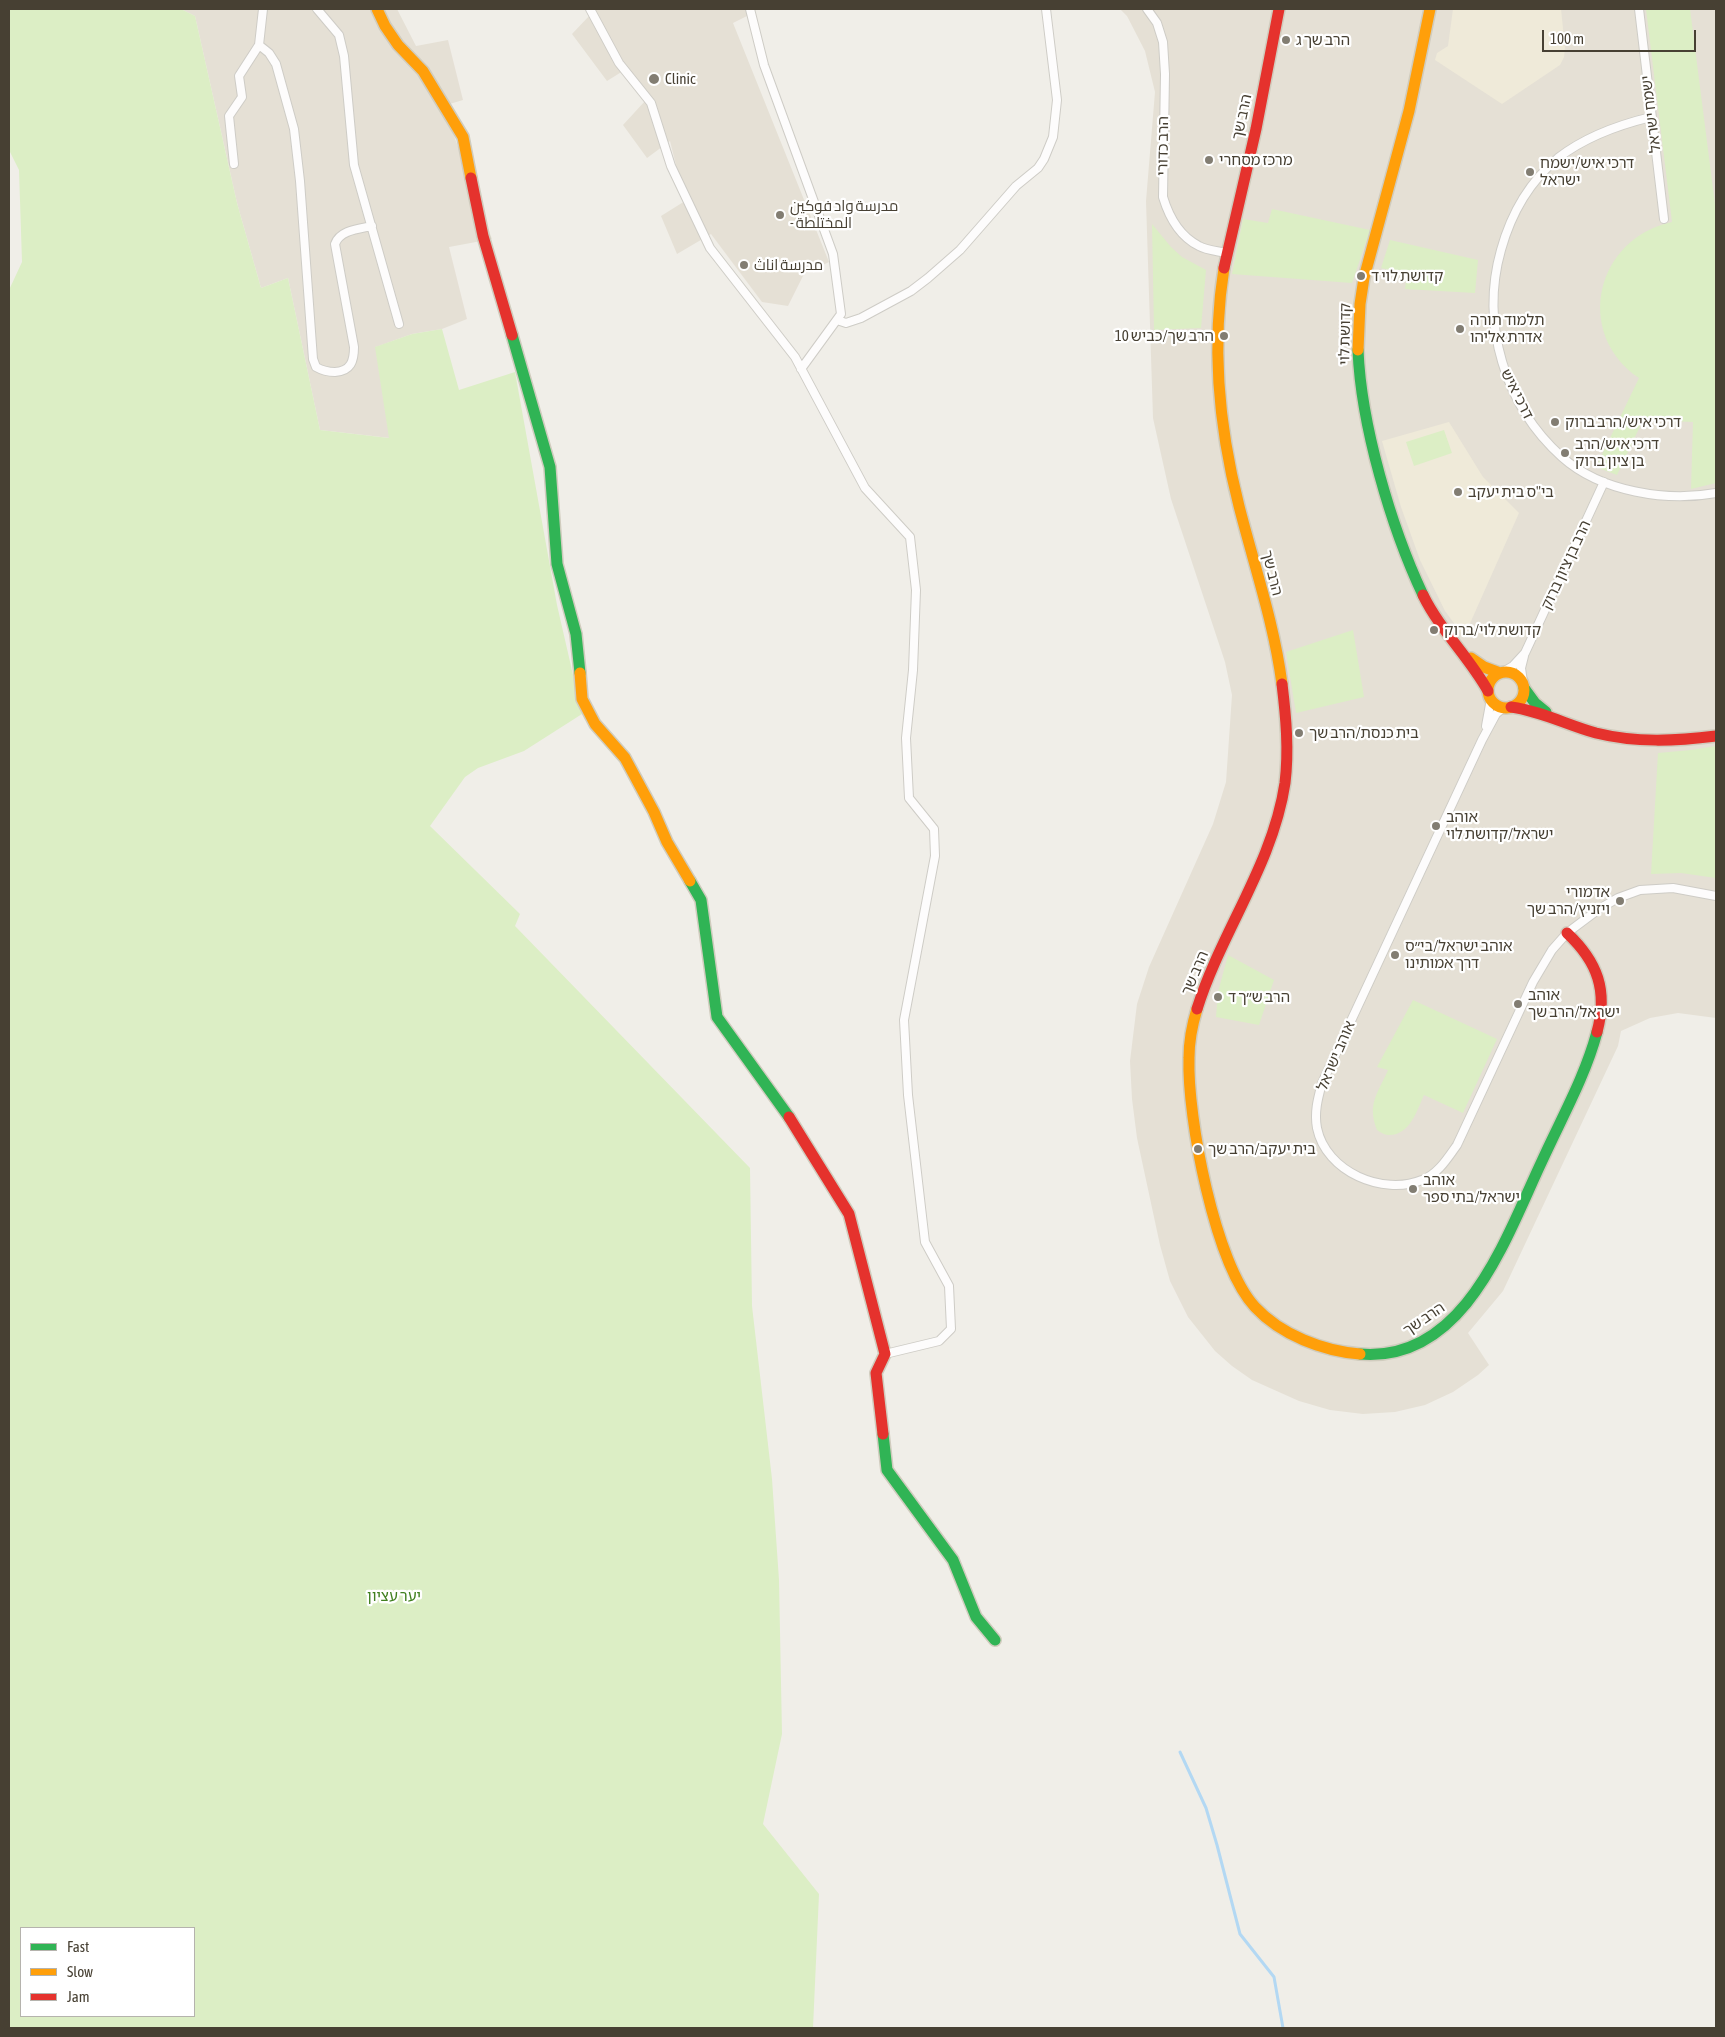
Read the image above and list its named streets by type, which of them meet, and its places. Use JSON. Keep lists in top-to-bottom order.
{
  "streets": {
    "street": [
      "ישמח ישראל",
      "הרב שך",
      "הרב כדורי",
      "קדושת לוי",
      "דרכי איש",
      "הרב בן ציון ברוק",
      "אוהב ישראל"
    ]
  },
  "crossings": [
    ["ישמח ישראל", "דרכי איש"],
    ["הרב שך", "הרב כדורי"],
    ["הרב שך", "אוהב ישראל"],
    ["קדושת לוי", "הרב בן ציון ברוק"],
    ["קדושת לוי", "אוהב ישראל"],
    ["דרכי איש", "הרב בן ציון ברוק"],
    ["הרב בן ציון ברוק", "אוהב ישראל"]
  ],
  "parks": ["יער עציון"],
  "places": [
    "הרב שך ג",
    "Clinic",
    "מרכז מסחרי",
    "דרכי איש/ישמח ישראל",
    "مدرسة واد فوكين - المختلطة",
    "مدرسة اناث",
    "קדושת לוי ד",
    "תלמוד תורה אדרת אליהו",
    "הרב שך/כביש 10",
    "דרכי איש/הרב ברוק",
    "דרכי איש/הרב בן ציון ברוק",
    "בי\"ס בית יעקב",
    "קדושת לוי/ברוק",
    "בית כנסת/הרב שך",
    "אוהב ישראל/קדושת לוי",
    "אדמורי ויזניץ/הרב שך",
    "אוהב ישראל/בי״ס דרך אמותינו",
    "הרב ש״ך ד",
    "אוהב ישראל/הרב שך",
    "בית יעקב/הרב שך",
    "אוהב ישראל/בתי ספר"
  ],
  "legend": ["Fast", "Slow", "Jam"],
  "scale_bar": "100 m"
}
